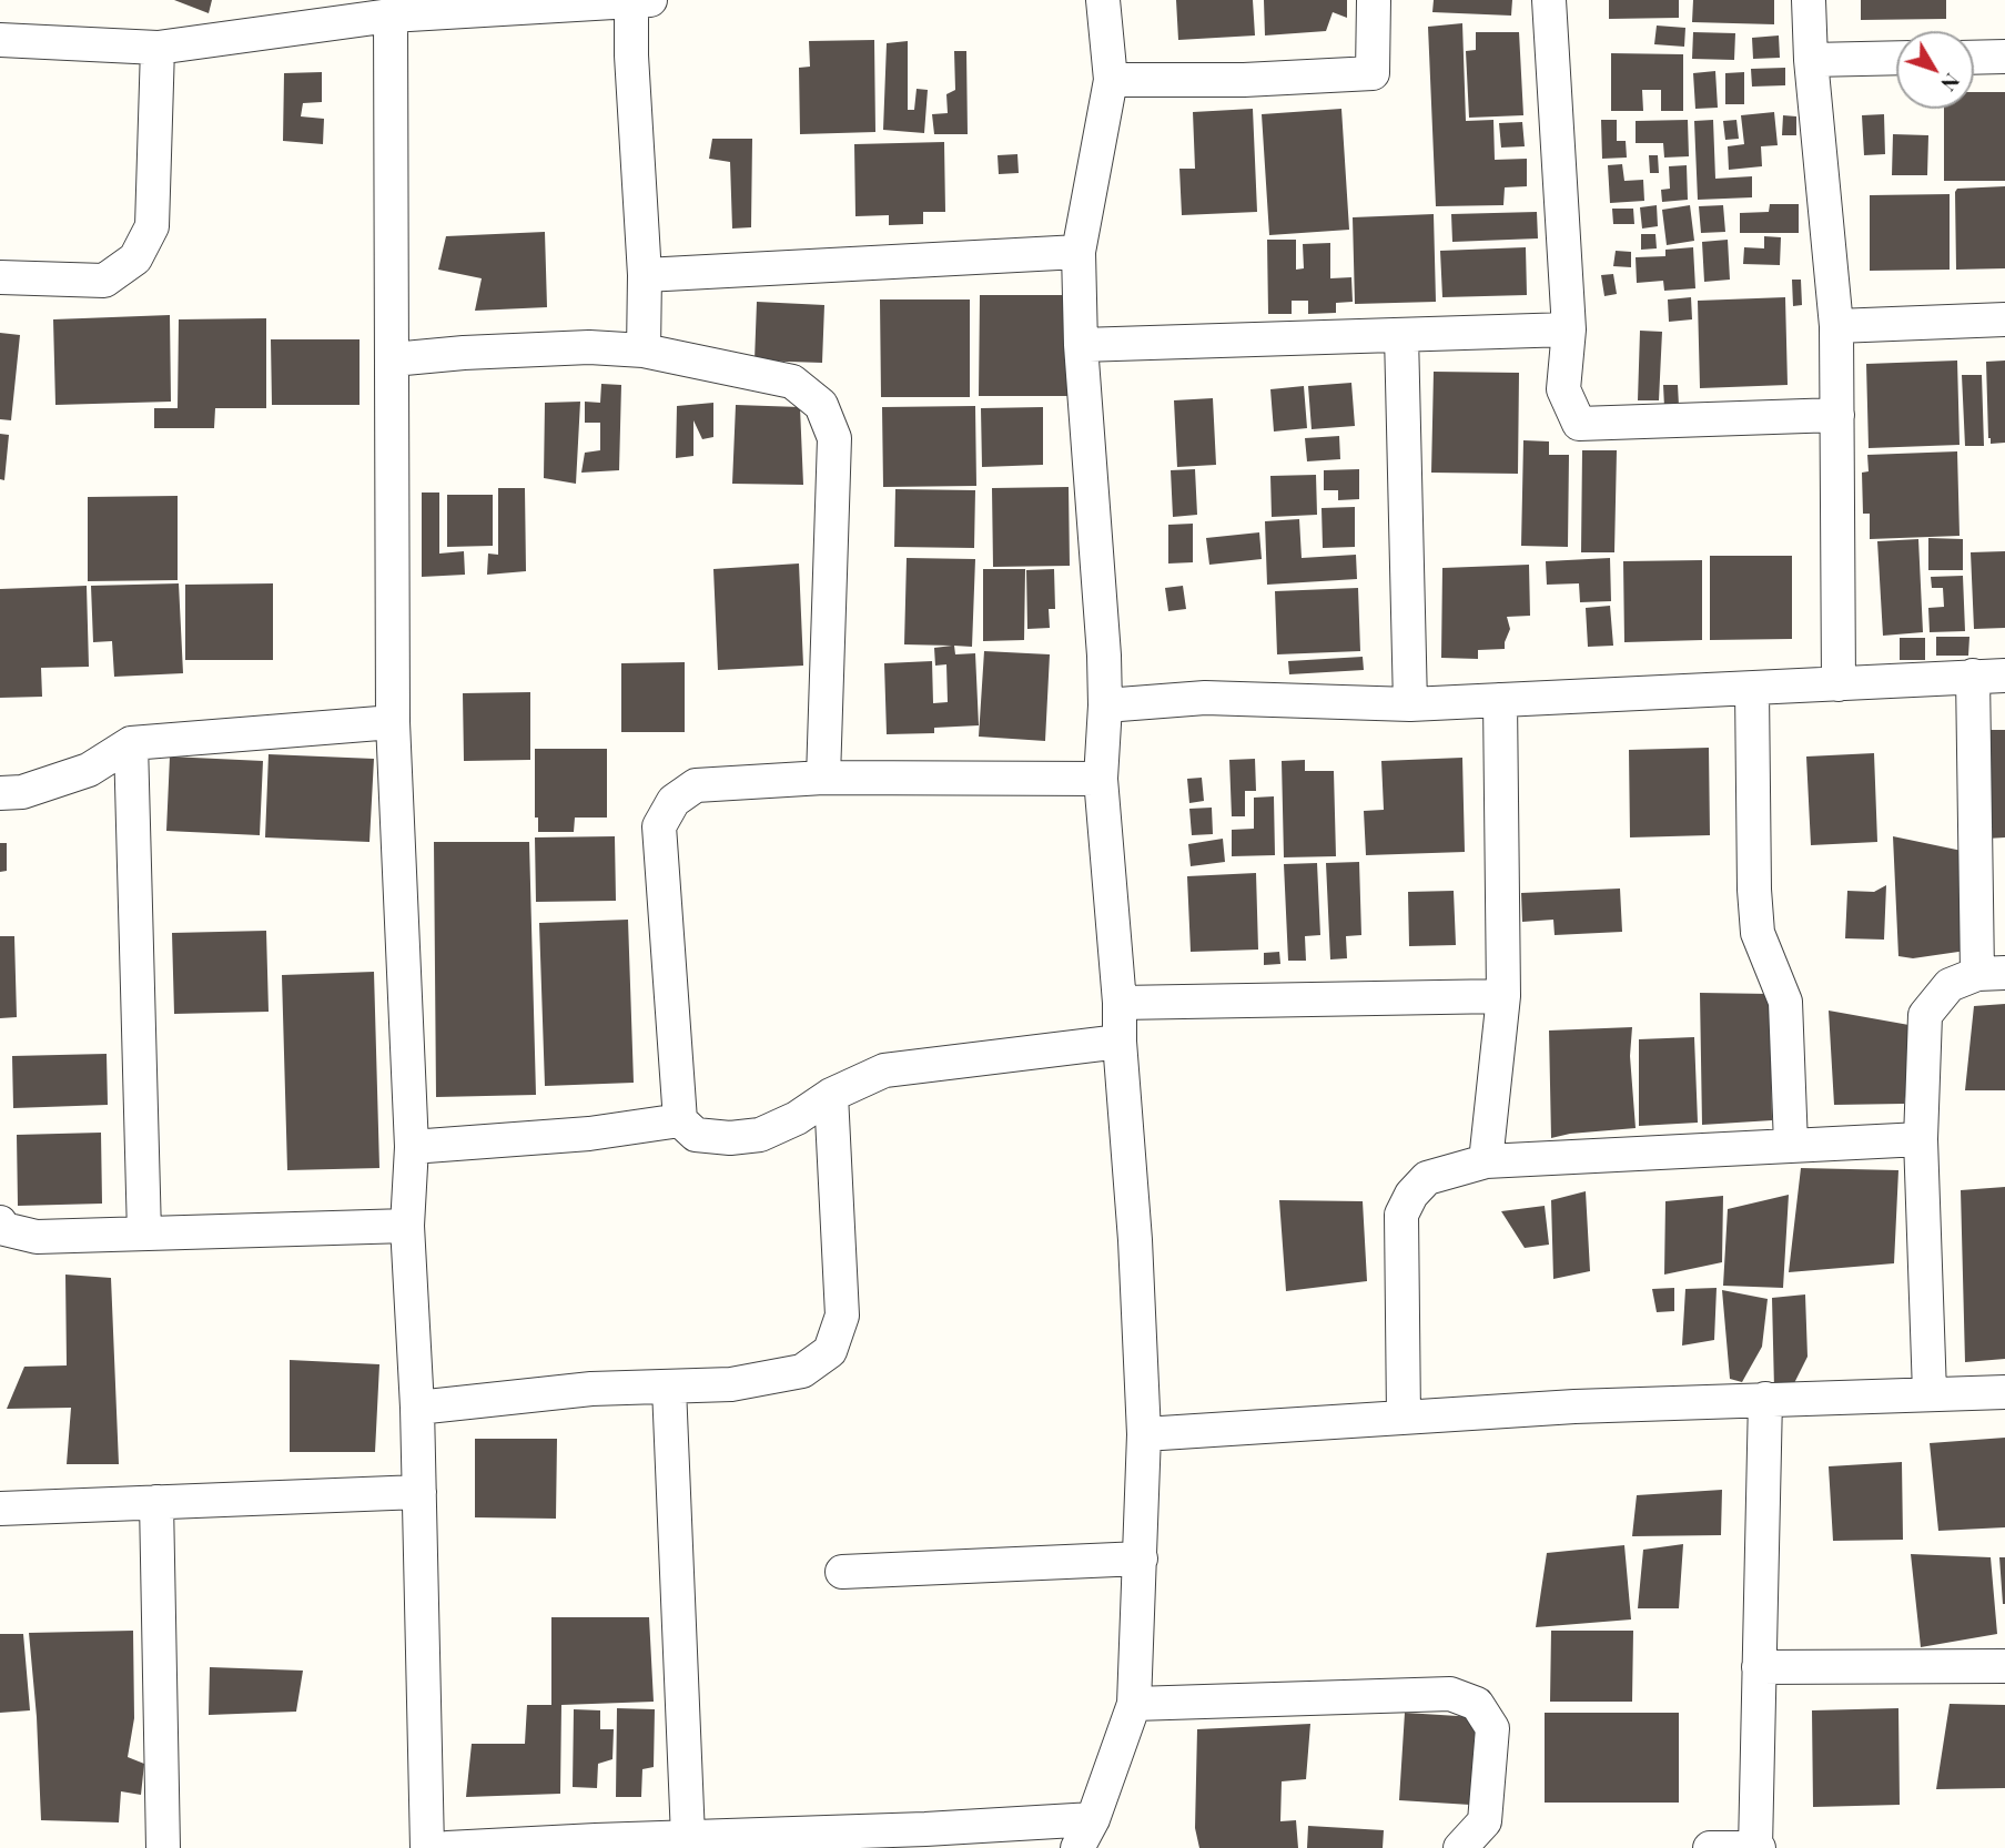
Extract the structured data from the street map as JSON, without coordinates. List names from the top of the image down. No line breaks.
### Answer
{"north":"bottom right"}
